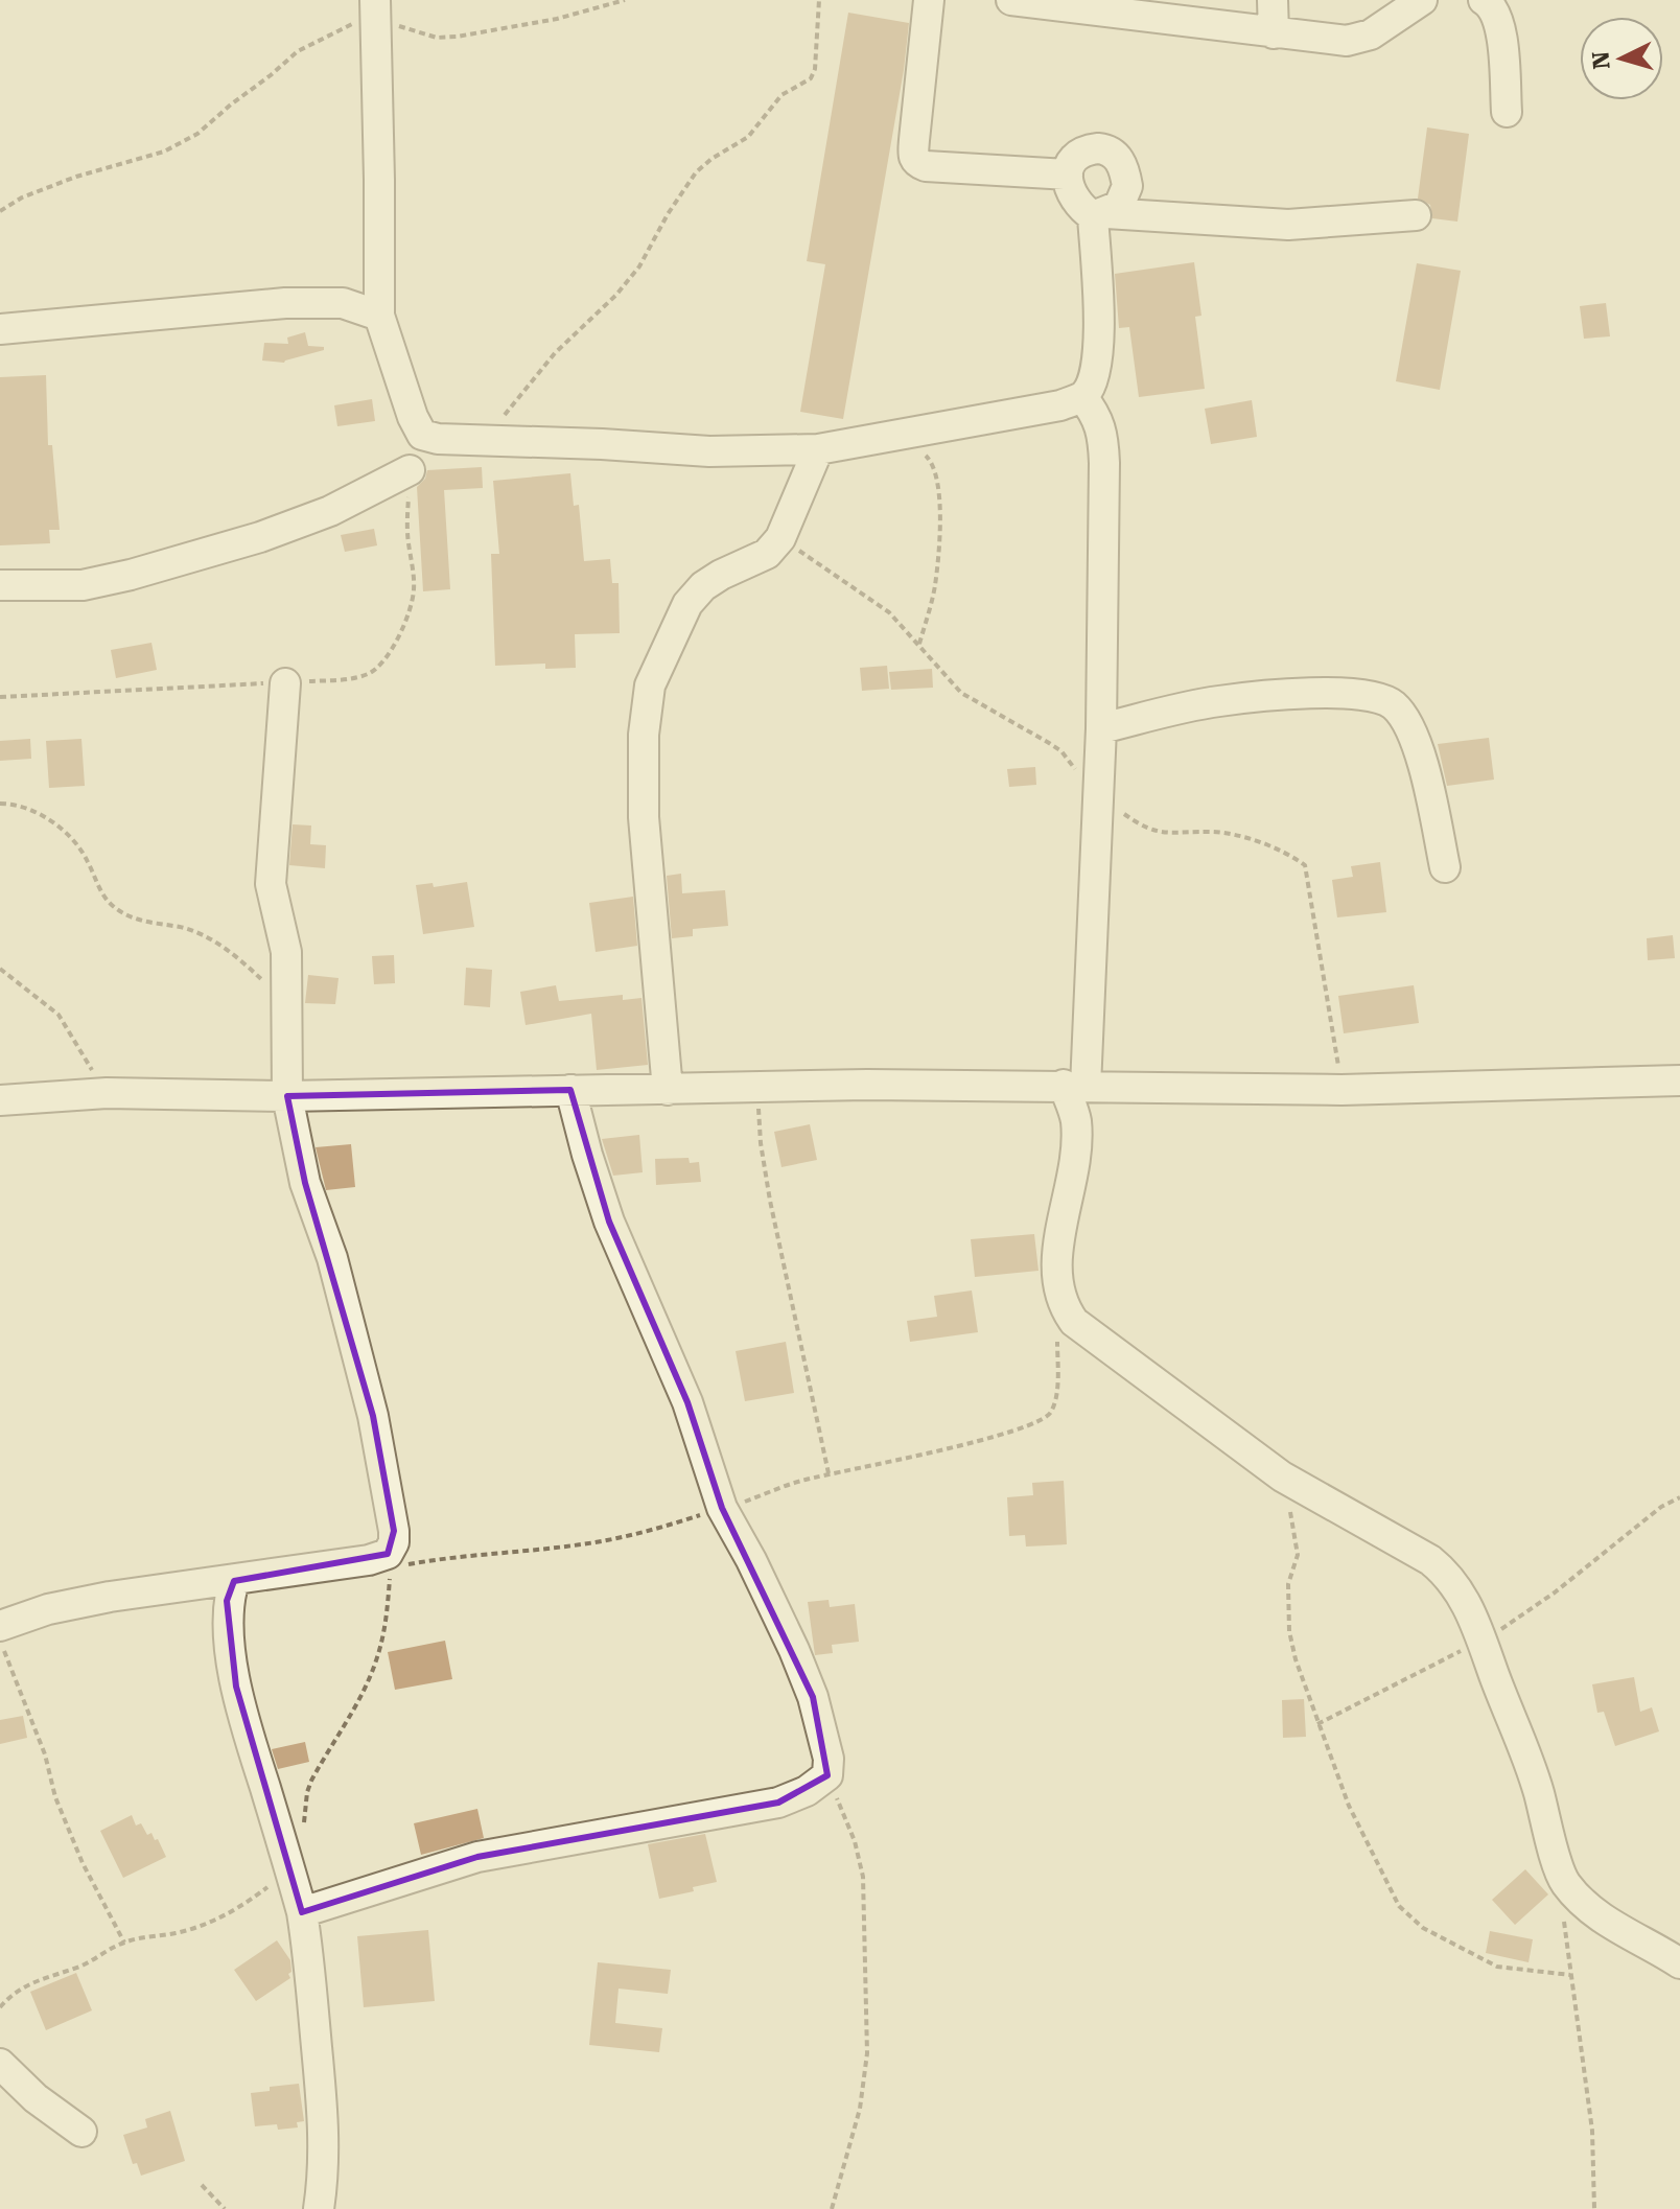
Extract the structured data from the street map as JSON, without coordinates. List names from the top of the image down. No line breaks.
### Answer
{"north":"left"}
